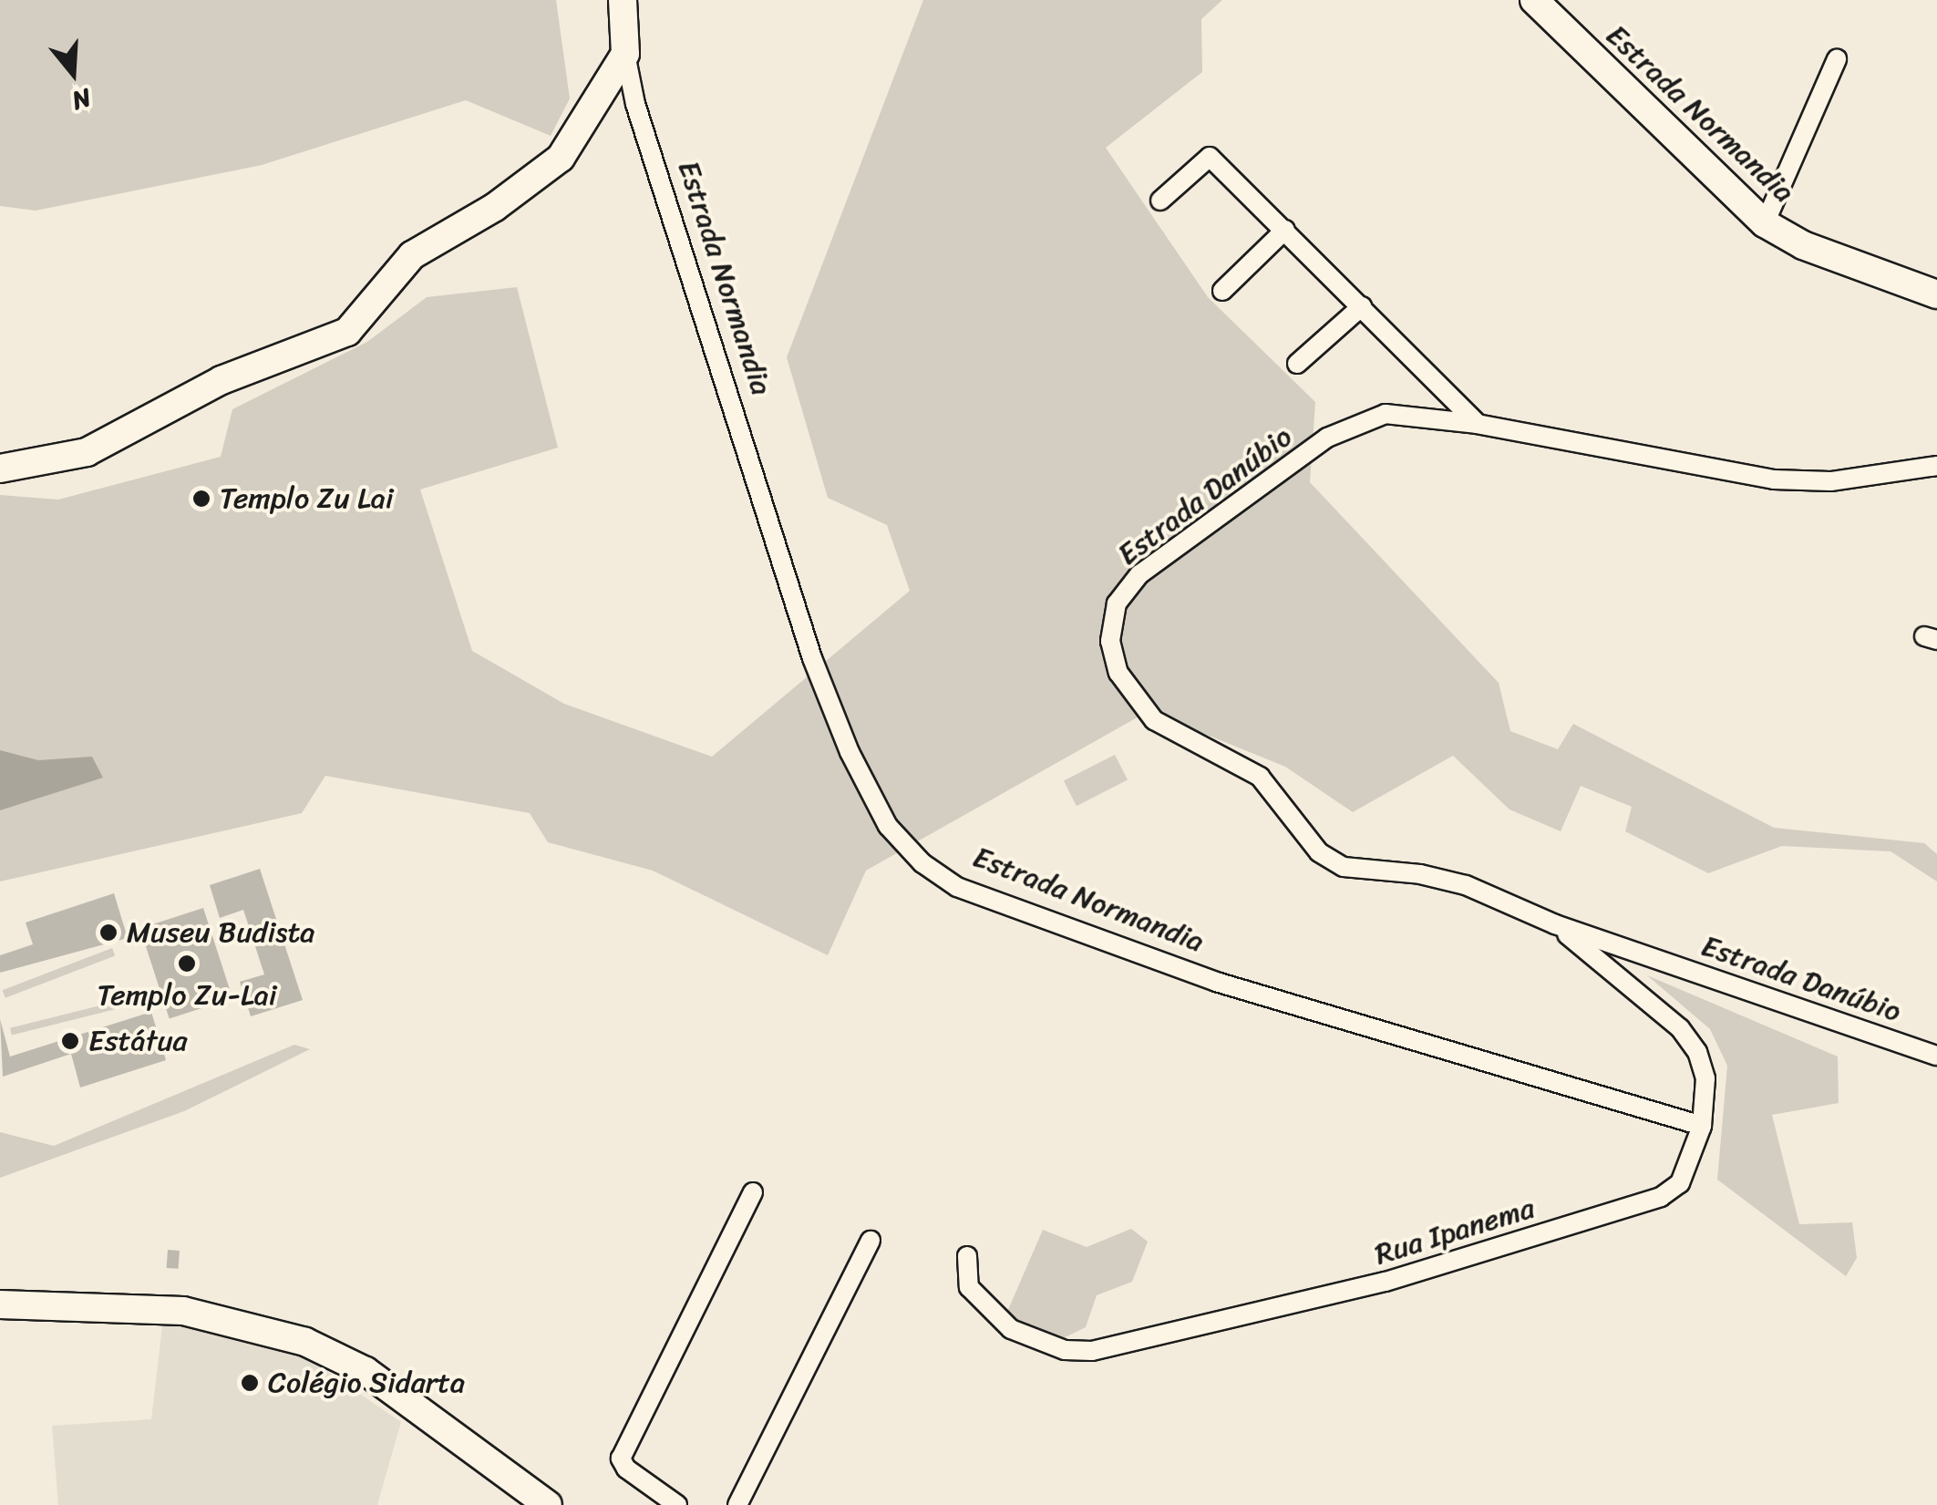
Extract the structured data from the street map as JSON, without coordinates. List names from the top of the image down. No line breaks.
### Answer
{"streets":{"street":["Estrada Normandia","Estrada Danúbio","Rua Ipanema"]},"crossings":[["Estrada Normandia","Rua Ipanema"],["Estrada Danúbio","Rua Ipanema"]],"places":["Templo Zu Lai","Museu Budista","Templo Zu-Lai","Estátua","Colégio Sidarta"],"north":"bottom"}
